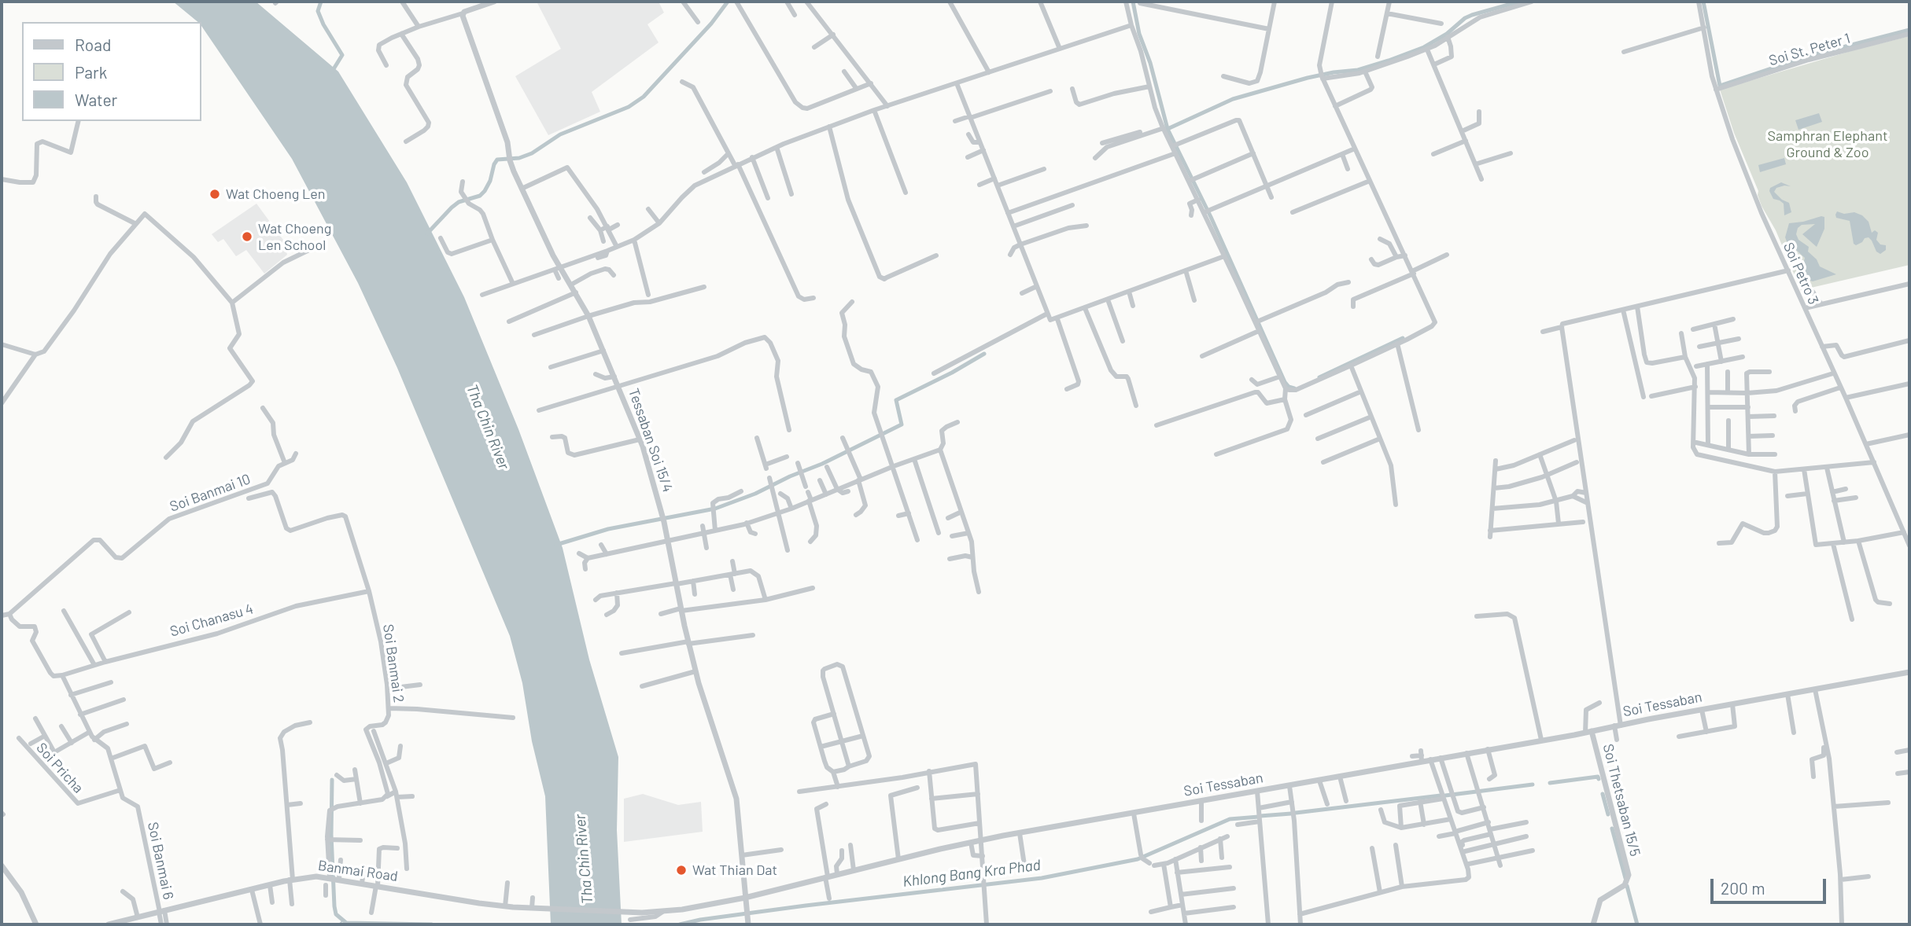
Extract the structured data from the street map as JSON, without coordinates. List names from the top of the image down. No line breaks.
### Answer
{"streets":{"street":["Soi St. Peter 1","Soi Petro 3","Tessaban Soi 15/4","Soi Banmai 10","Soi Chanasu 4","Soi Banmai 2","Soi Tessaban","Soi Pricha","Soi Thetsaban 15/5","Soi Banmai 6","Banmai Road"]},"crossings":[["Soi St. Peter 1","Soi Petro 3"],["Tessaban Soi 15/4","Soi Tessaban"],["Soi Banmai 10","Soi Banmai 6"],["Soi Chanasu 4","Soi Banmai 2"],["Soi Chanasu 4","Soi Banmai 6"],["Soi Tessaban","Soi Thetsaban 15/5"],["Soi Tessaban","Banmai Road"],["Soi Pricha","Soi Banmai 6"],["Soi Banmai 6","Banmai Road"]],"water":["Tha Chin River","Khlong Bang Kra Phad"],"parks":["Samphran Elephant Ground & Zoo"],"places":["Wat Choeng Len","Wat Choeng Len School","Wat Thian Dat"],"legend":["Road","Park","Water"],"scale_bar":"200 m"}
